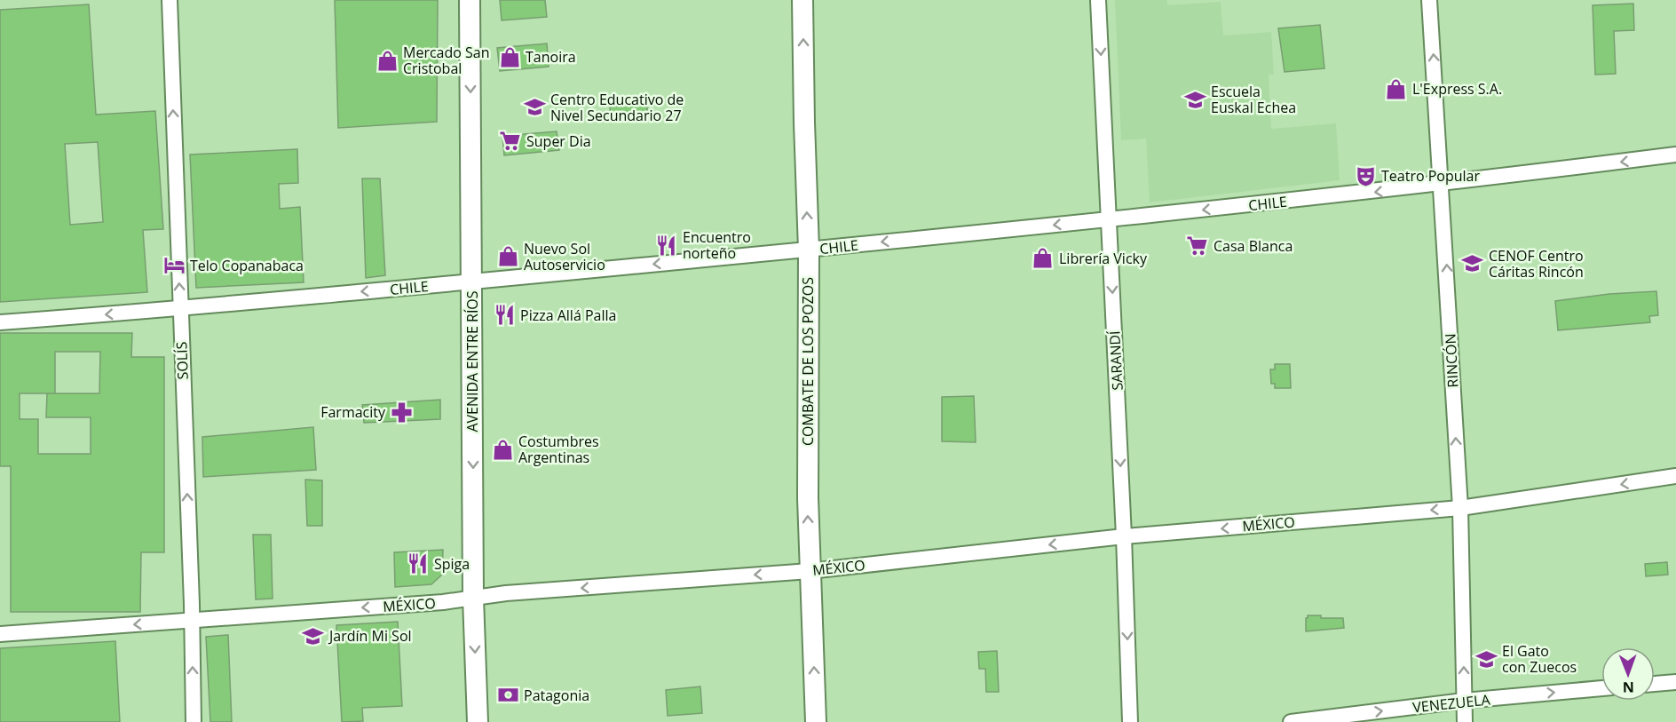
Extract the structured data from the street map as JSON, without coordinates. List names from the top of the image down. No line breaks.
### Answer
{"streets":{"main road":["AVENIDA ENTRE RÍOS","COMBATE DE LOS POZOS"],"street":["CHILE","SOLÍS","SARANDÍ","RINCÓN","MÉXICO","VENEZUELA"]},"crossings":[["CHILE","SOLÍS"],["CHILE","SARANDÍ"],["CHILE","RINCÓN"],["CHILE","AVENIDA ENTRE RÍOS"],["CHILE","COMBATE DE LOS POZOS"],["SOLÍS","MÉXICO"],["SARANDÍ","MÉXICO"],["RINCÓN","MÉXICO"],["RINCÓN","VENEZUELA"],["AVENIDA ENTRE RÍOS","MÉXICO"],["COMBATE DE LOS POZOS","MÉXICO"]],"one_way":["CHILE","SOLÍS","SARANDÍ","RINCÓN","AVENIDA ENTRE RÍOS","COMBATE DE LOS POZOS","MÉXICO","VENEZUELA"],"places":{"shop":["Tanoira","Mercado San Cristobal","L'Express S.A.","Nuevo Sol Autoservicio","Librería Vicky","Costumbres Argentinas"],"school or university":["Escuela Euskal Echea","Centro Educativo de Nivel Secundario 27","CENOF Centro Cáritas Rincón","Jardín Mi Sol","El Gato con Zuecos"],"supermarket":["Super Dia","Casa Blanca"],"theatre":["Teatro Popular"],"restaurant":["Encuentro norteño","Pizza Allá Palla","Spiga"],"hotel":["Telo Copanabaca"],"pharmacy":["Farmacity"],"bank":["Patagonia"]},"north":"bottom"}
